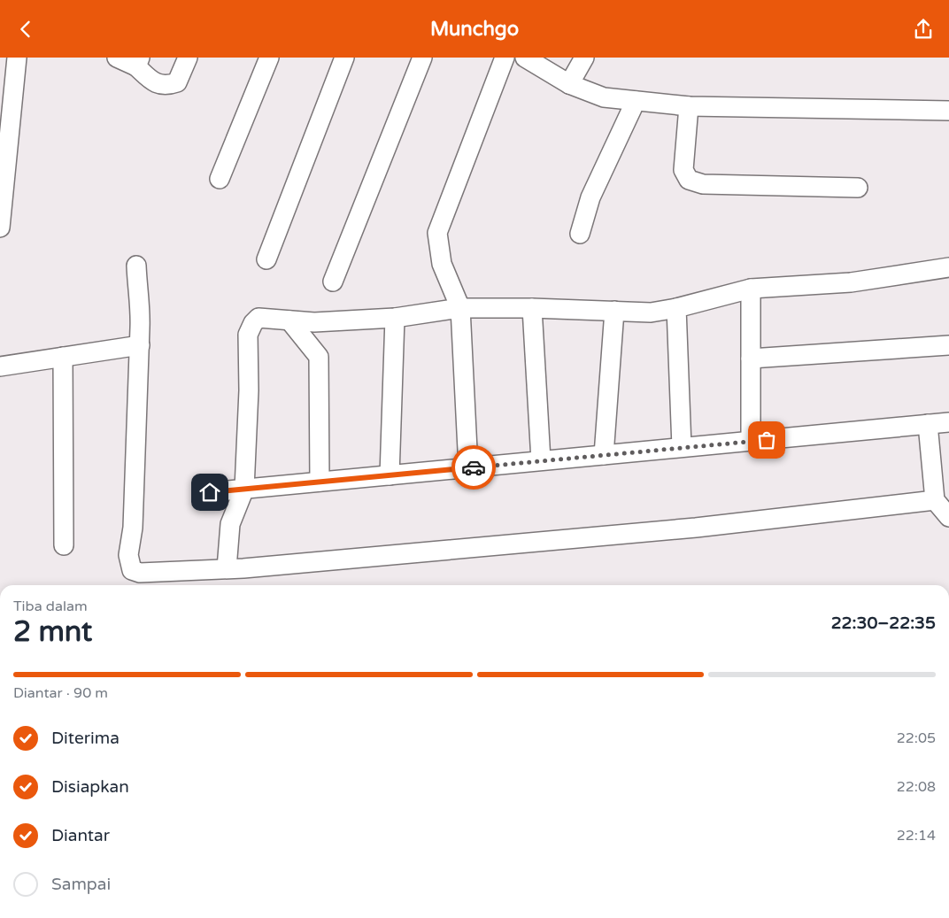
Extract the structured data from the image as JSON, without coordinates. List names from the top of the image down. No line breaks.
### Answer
{"page":{"header":"Munchgo","heading":["2 mnt","Tiba dalam","22:30–22:35"],"bar":"Diantar · 90 m","list":[["Diterima","22:05"],["Disiapkan","22:08"],["Diantar","22:14"],"Sampai"]}}
